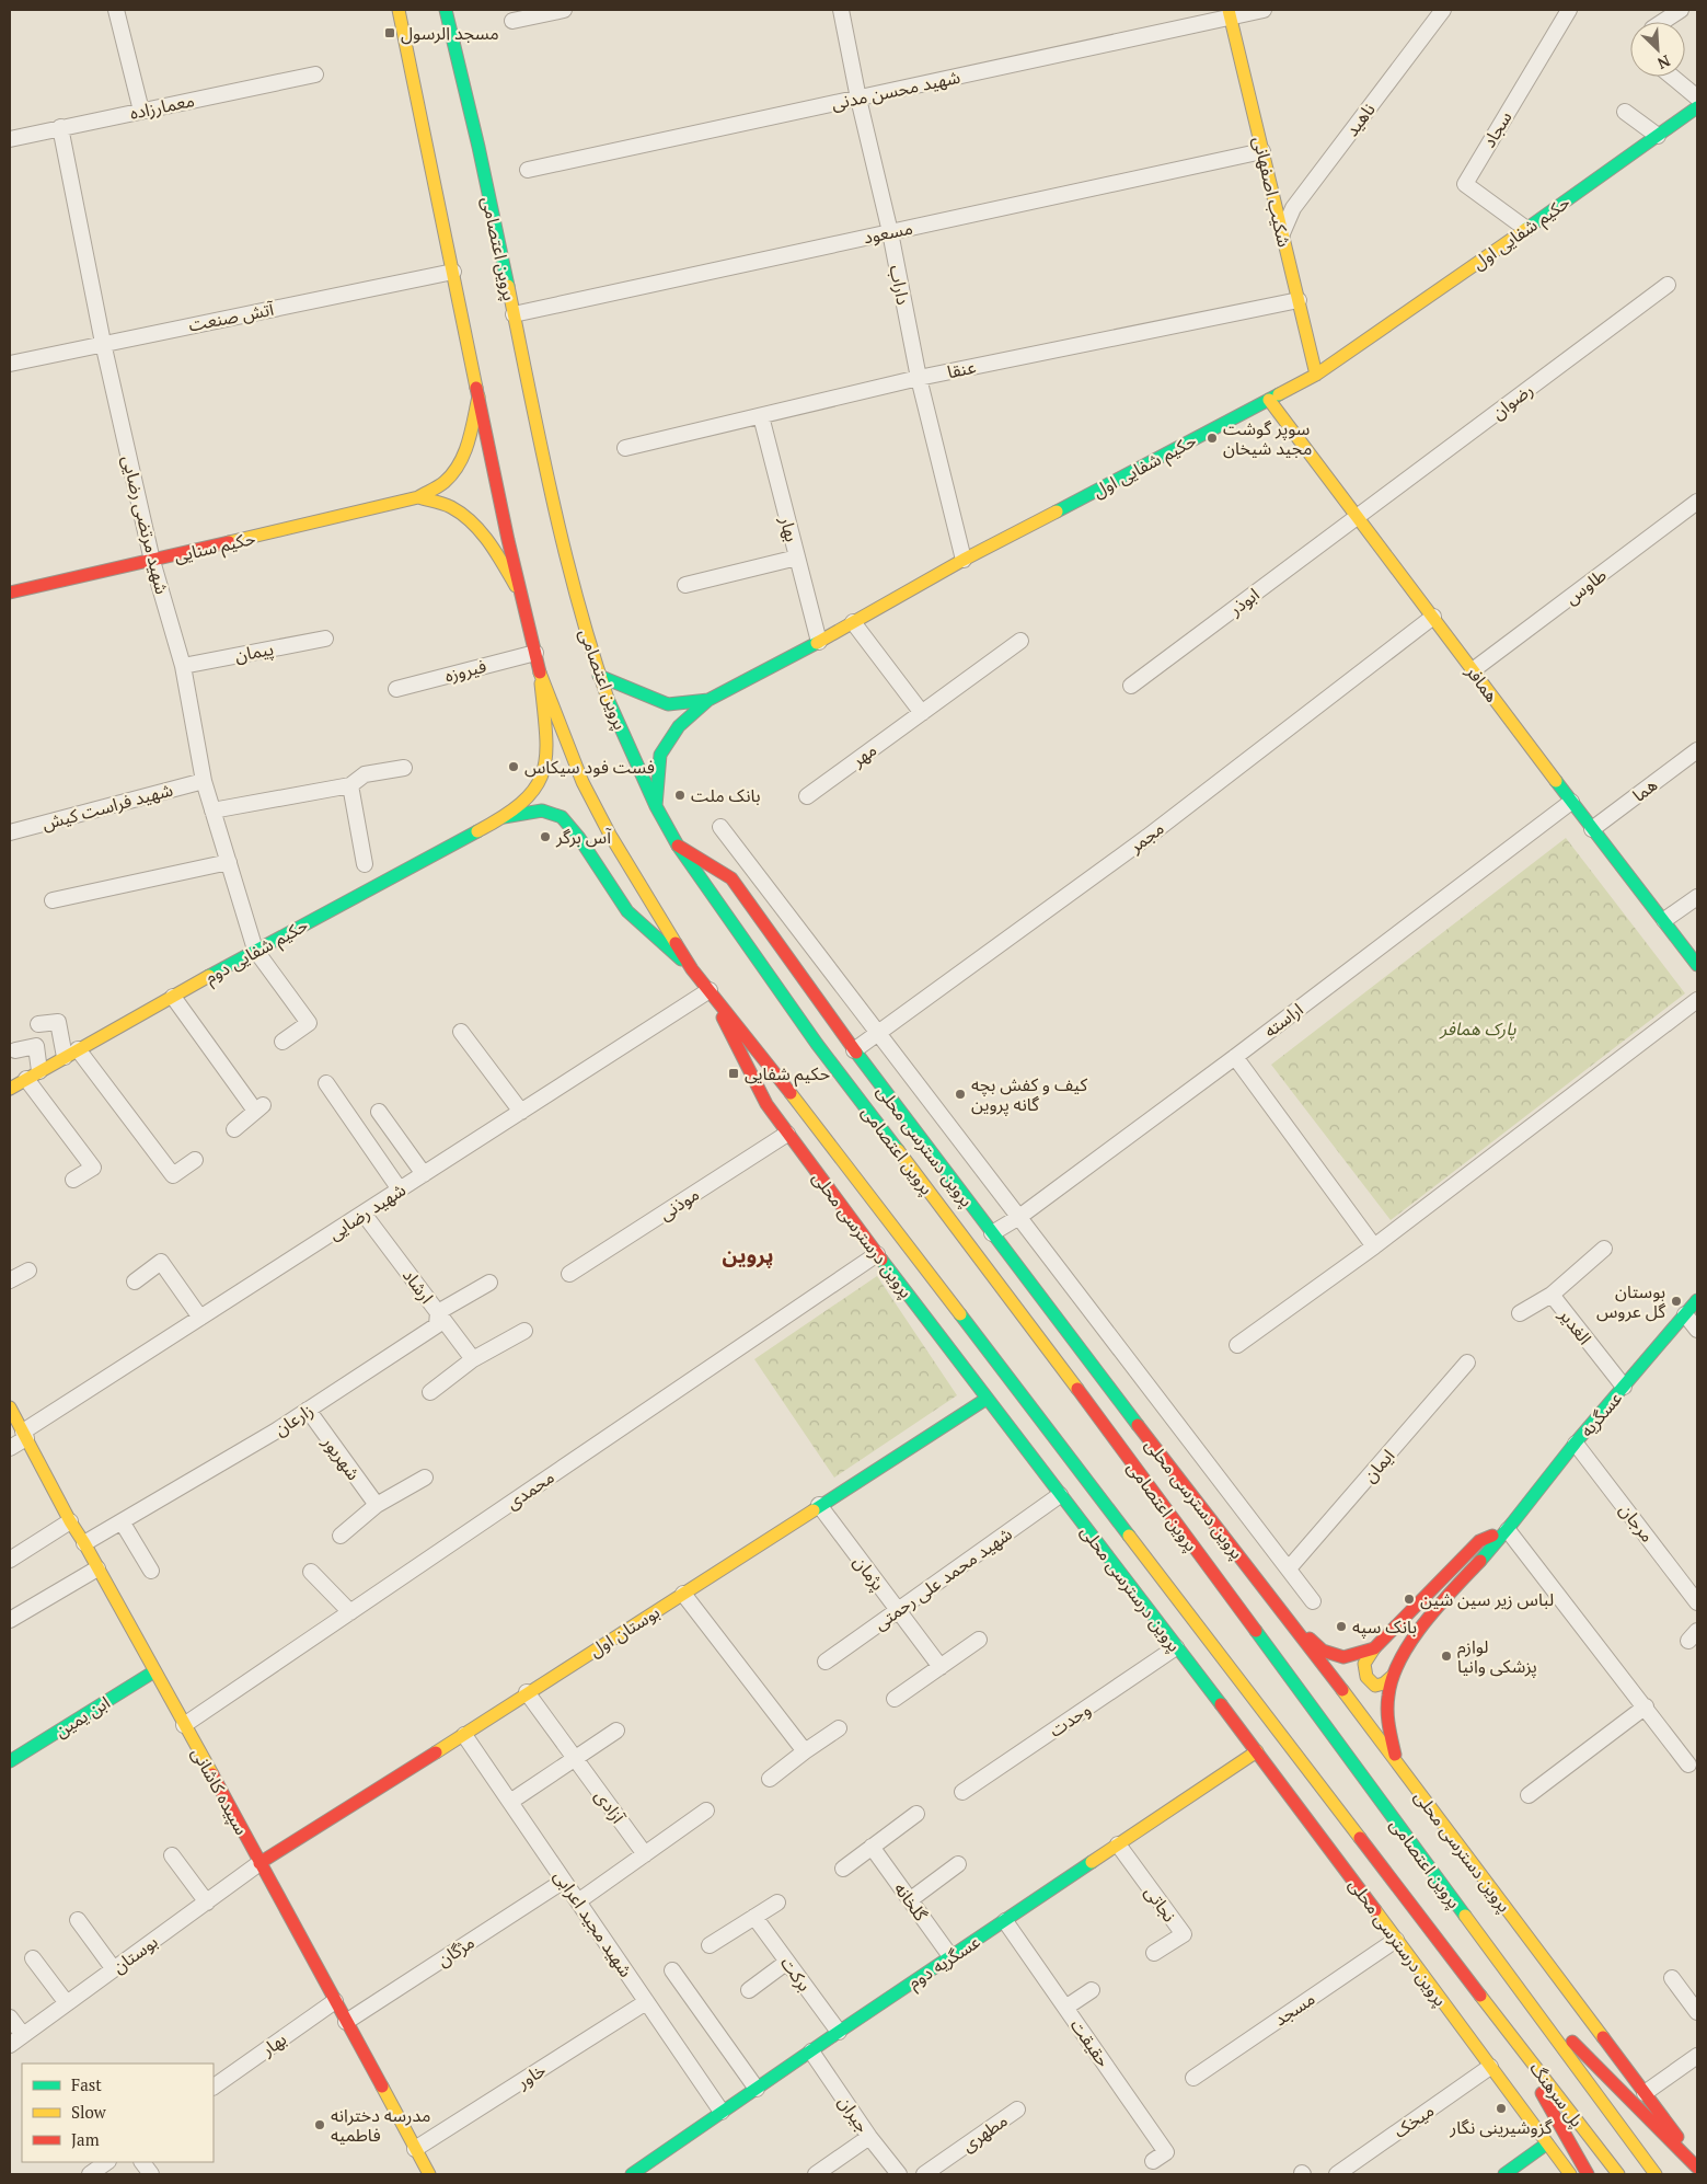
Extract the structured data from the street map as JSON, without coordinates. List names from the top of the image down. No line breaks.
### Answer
{"streets":{"main road":["شکیب اصفهانی","حکیم شفایی اول","پروین اعتصامی","حکیم سنایی","همافر","حکیم شفایی دوم","پروین دسترسی محلی","پروین درسترسی محلی","عسگریه","بوستان اول","ابن یمین","سپیده کاشانی","عسگریه دوم","پل سرهنگ"],"street":["شهید محسن مدنی","معمارزاده","ناهید","سجاد","مسعود","داراب","آتش صنعت","عنقا","رضوان","شهید مرتضی رضایی","بهار","طاوس","ابوذر","پیمان","فیروزه","مهر","هما","شهید فراست کیش","مجمر","اراسته","موذنی","شهید رضایی","ارشاد","الغدیر","زارعان","شهریور","ایمان","محمدی","مرجان","پژمان","شهید محمد علی رحمتی","وحدت","آزادی","گلخانه","نجاتی","شهید مجید اعرابی","مژگان","بوستان","برکت","مسجد","حقیقت","خاور","جیران","میخک","مطهری"]},"crossings":[["شهید محسن مدنی","شکیب اصفهانی"],["شهید محسن مدنی","داراب"],["معمارزاده","شهید مرتضی رضایی"],["ناهید","شکیب اصفهانی"],["سجاد","حکیم شفایی اول"],["شکیب اصفهانی","مسعود"],["شکیب اصفهانی","حکیم شفایی اول"],["شکیب اصفهانی","عنقا"],["مسعود","پروین اعتصامی"],["مسعود","داراب"],["حکیم شفایی اول","داراب"],["حکیم شفایی اول","بهار"],["حکیم شفایی اول","همافر"],["پروین اعتصامی","آتش صنعت"],["پروین اعتصامی","فیروزه"],["پروین اعتصامی","پروین دسترسی محلی"],["پروین اعتصامی","شهید رضایی"],["پروین اعتصامی","پروین درسترسی محلی"],["پروین اعتصامی","پل سرهنگ"],["داراب","عنقا"],["آتش صنعت","شهید مرتضی رضایی"],["عنقا","بهار"],["رضوان","ابوذر"],["رضوان","همافر"],["شهید مرتضی رضایی","حکیم سنایی"],["شهید مرتضی رضایی","پیمان"],["شهید مرتضی رضایی","شهید فراست کیش"],["شهید مرتضی رضایی","حکیم شفایی دوم"],["بهار","سپیده کاشانی"],["طاوس","همافر"],["ابوذر","همافر"],["همافر","هما"],["همافر","مجمر"],["همافر","اراسته"],["مجمر","پروین دسترسی محلی"],["اراسته","پروین دسترسی محلی"],["پروین دسترسی محلی","عسگریه"],["موذنی","پروین درسترسی محلی"],["شهید رضایی","پروین درسترسی محلی"],["شهید رضایی","ارشاد"],["شهید رضایی","سپیده کاشانی"],["پروین درسترسی محلی","محمدی"],["پروین درسترسی محلی","شهید محمد علی رحمتی"],["پروین درسترسی محلی","بوستان اول"],["پروین درسترسی محلی","وحدت"],["پروین درسترسی محلی","عسگریه دوم"],["پروین درسترسی محلی","مسجد"],["پروین درسترسی محلی","میخک"],["ارشاد","زارعان"],["الغدیر","عسگریه"],["عسگریه","مرجان"],["زارعان","شهریور"],["زارعان","سپیده کاشانی"],["محمدی","سپیده کاشانی"],["پژمان","شهید محمد علی رحمتی"],["پژمان","بوستان اول"],["بوستان اول","سپیده کاشانی"],["بوستان اول","آزادی"],["بوستان اول","شهید مجید اعرابی"],["بوستان اول","بوستان"],["ابن یمین","سپیده کاشانی"],["سپیده کاشانی","مژگان"],["سپیده کاشانی","بوستان"],["سپیده کاشانی","خاور"],["گلخانه","عسگریه دوم"],["نجاتی","عسگریه دوم"],["شهید مجید اعرابی","مژگان"],["شهید مجید اعرابی","عسگریه دوم"],["شهید مجید اعرابی","خاور"],["عسگریه دوم","برکت"],["عسگریه دوم","حقیقت"],["عسگریه دوم","جیران"]],"districts":["پروین"],"parks":["پارک همافر"],"places":{"transit":["مسجد الرسول","حکیم شفایی"],"other":["سوپر گوشت مجید شیخان","فست فود سیکاس","بانک ملت","آس برگر","کیف و کفش بچه گانه پروین","بوستان گل عروس","لباس زیر سین شین","بانک سپه","لوازم پزشکی وانیا","گزوشیرینی نگار","مدرسه دخترانه فاطمیه"]},"legend":["Fast","Slow","Jam"],"north":"bottom right"}
